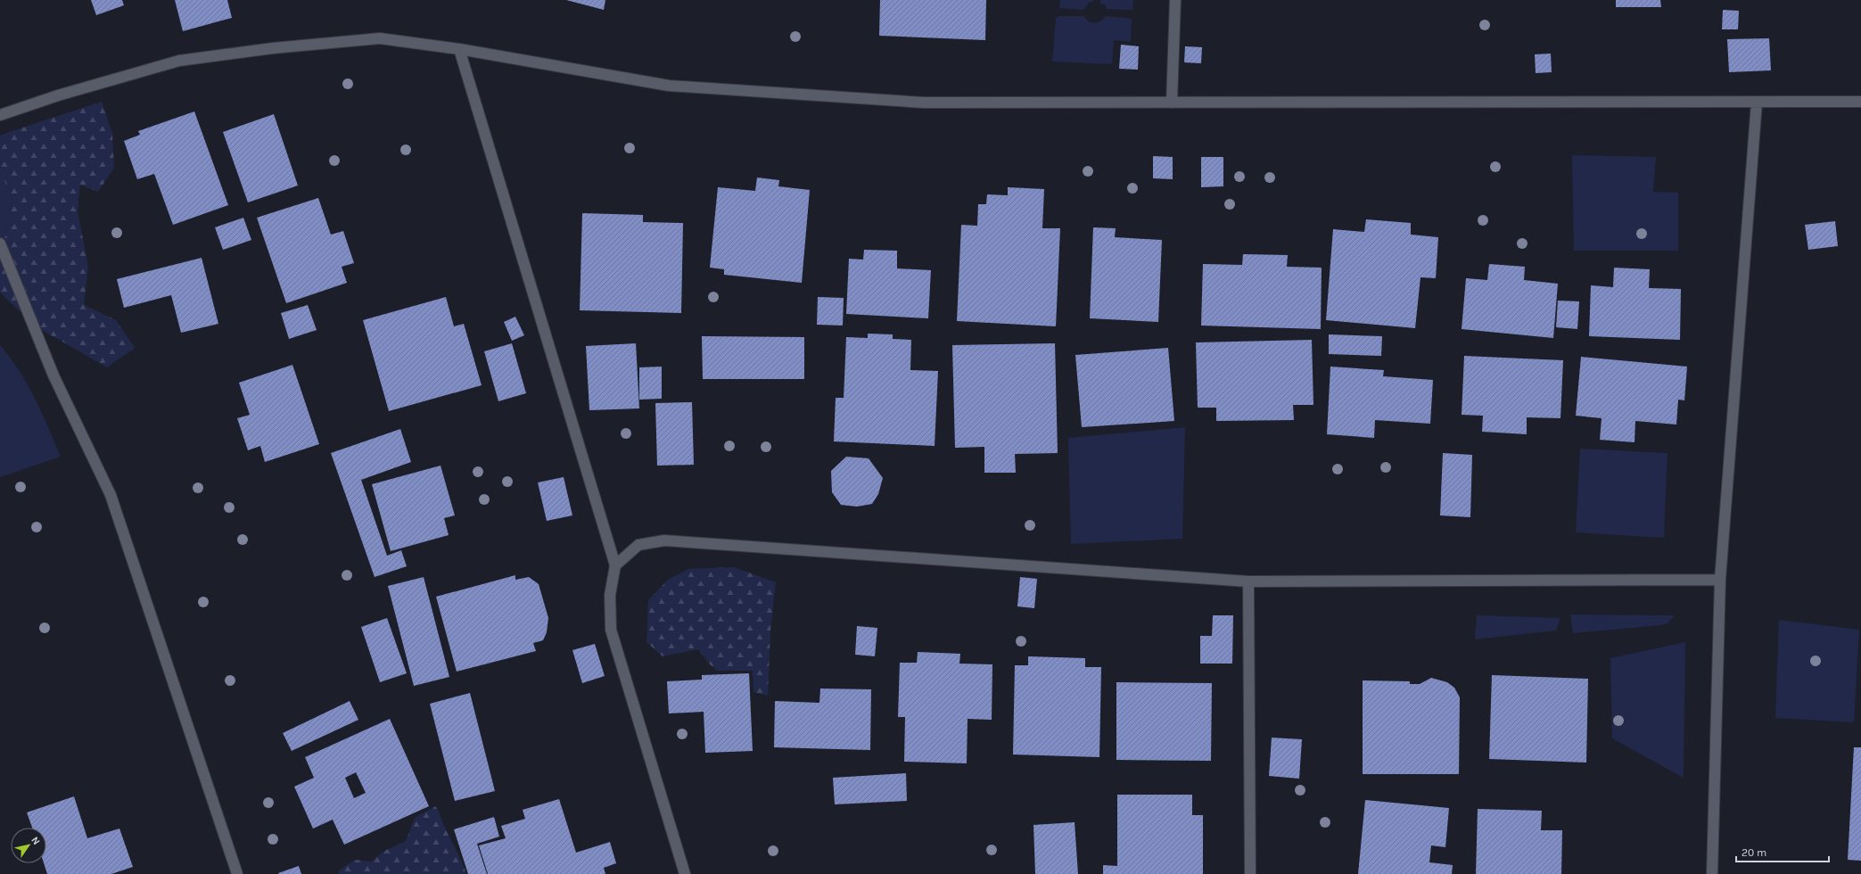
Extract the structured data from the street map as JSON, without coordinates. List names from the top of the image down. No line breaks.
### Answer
{"scale_bar":"20 m","north":"top right"}
